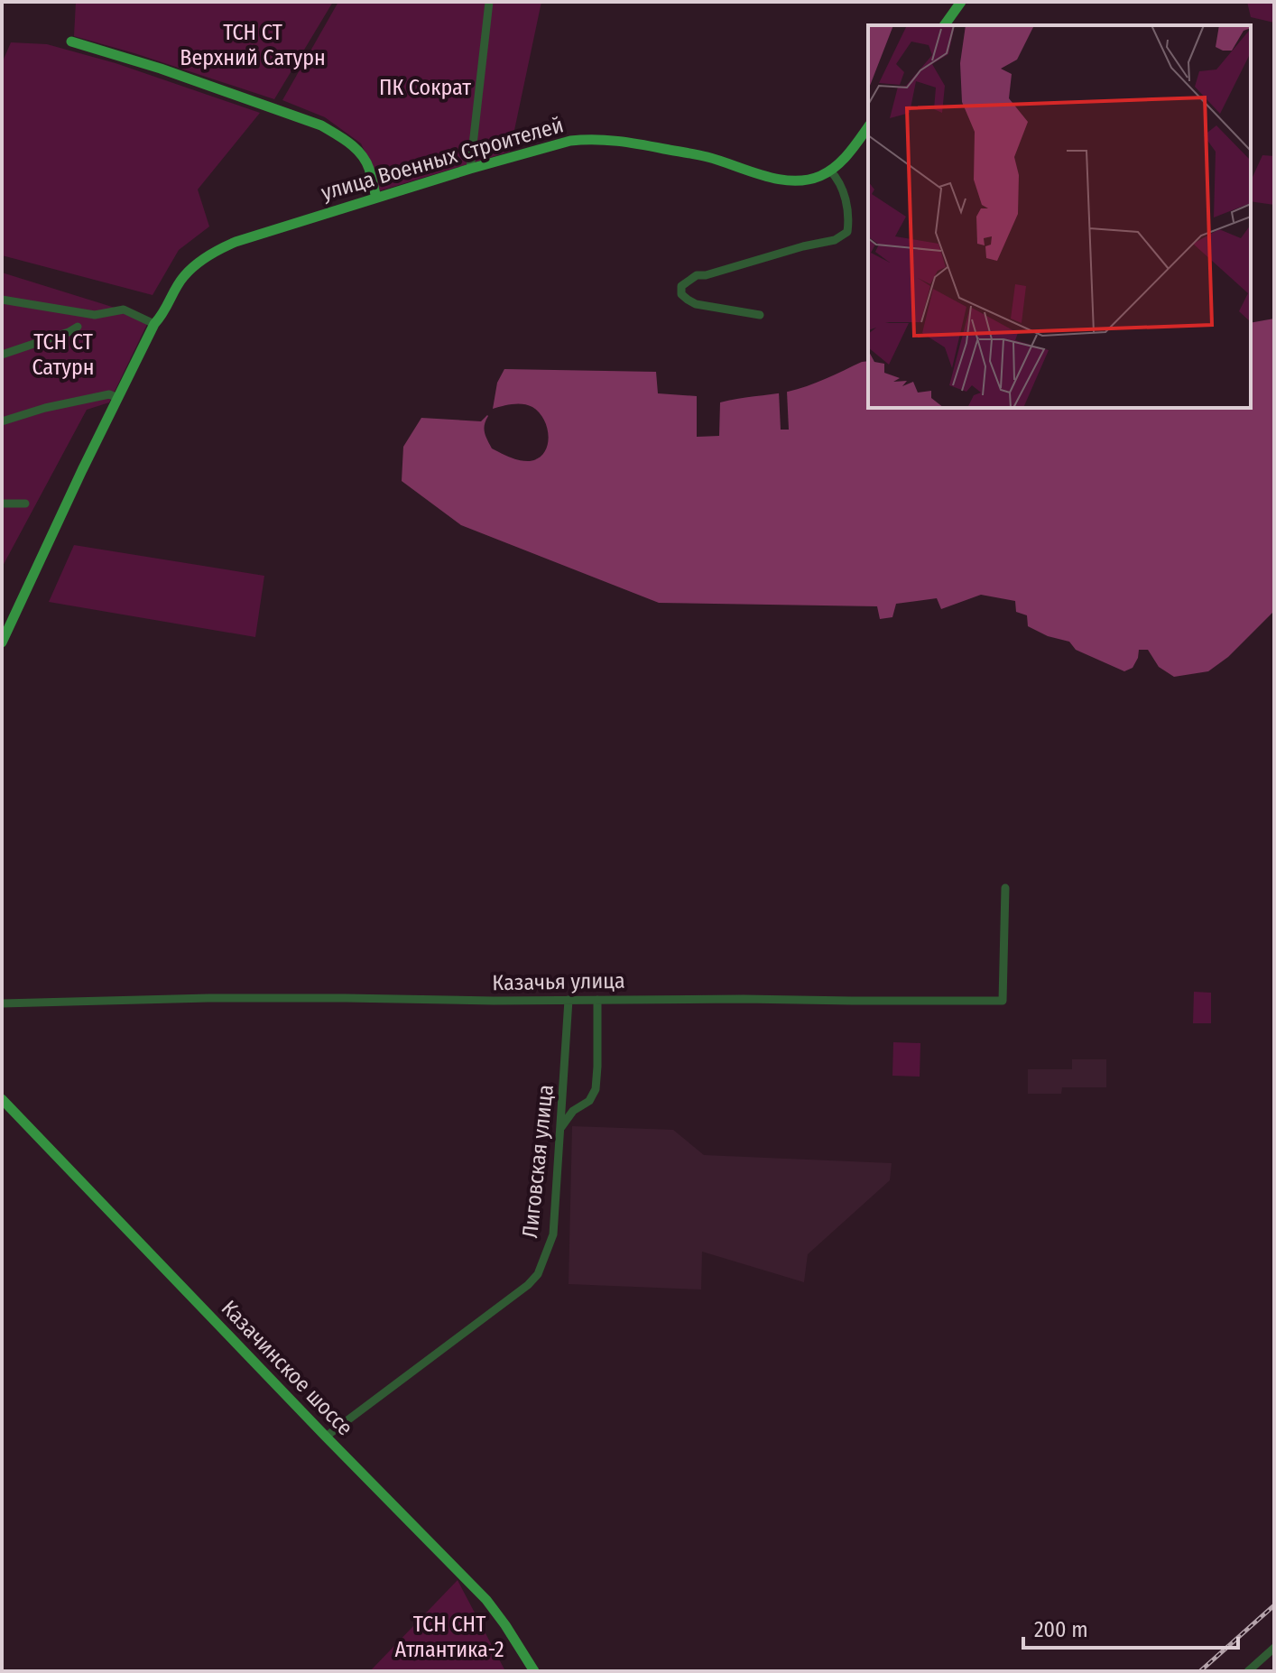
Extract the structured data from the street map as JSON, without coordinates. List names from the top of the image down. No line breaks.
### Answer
{"streets":{"main road":["улица Военных Строителей","Казачинское шоссе"],"street":["Казачья улица","Лиговская улица"]},"crossings":[["Казачья улица","Лиговская улица"],["Лиговская улица","Казачинское шоссе"]],"parks":["ТСН СТ Верхний Сатурн","ПК Сократ","ТСН СТ Сатурн","ТСН СНТ Атлантика-2"],"scale_bar":"200 m"}
